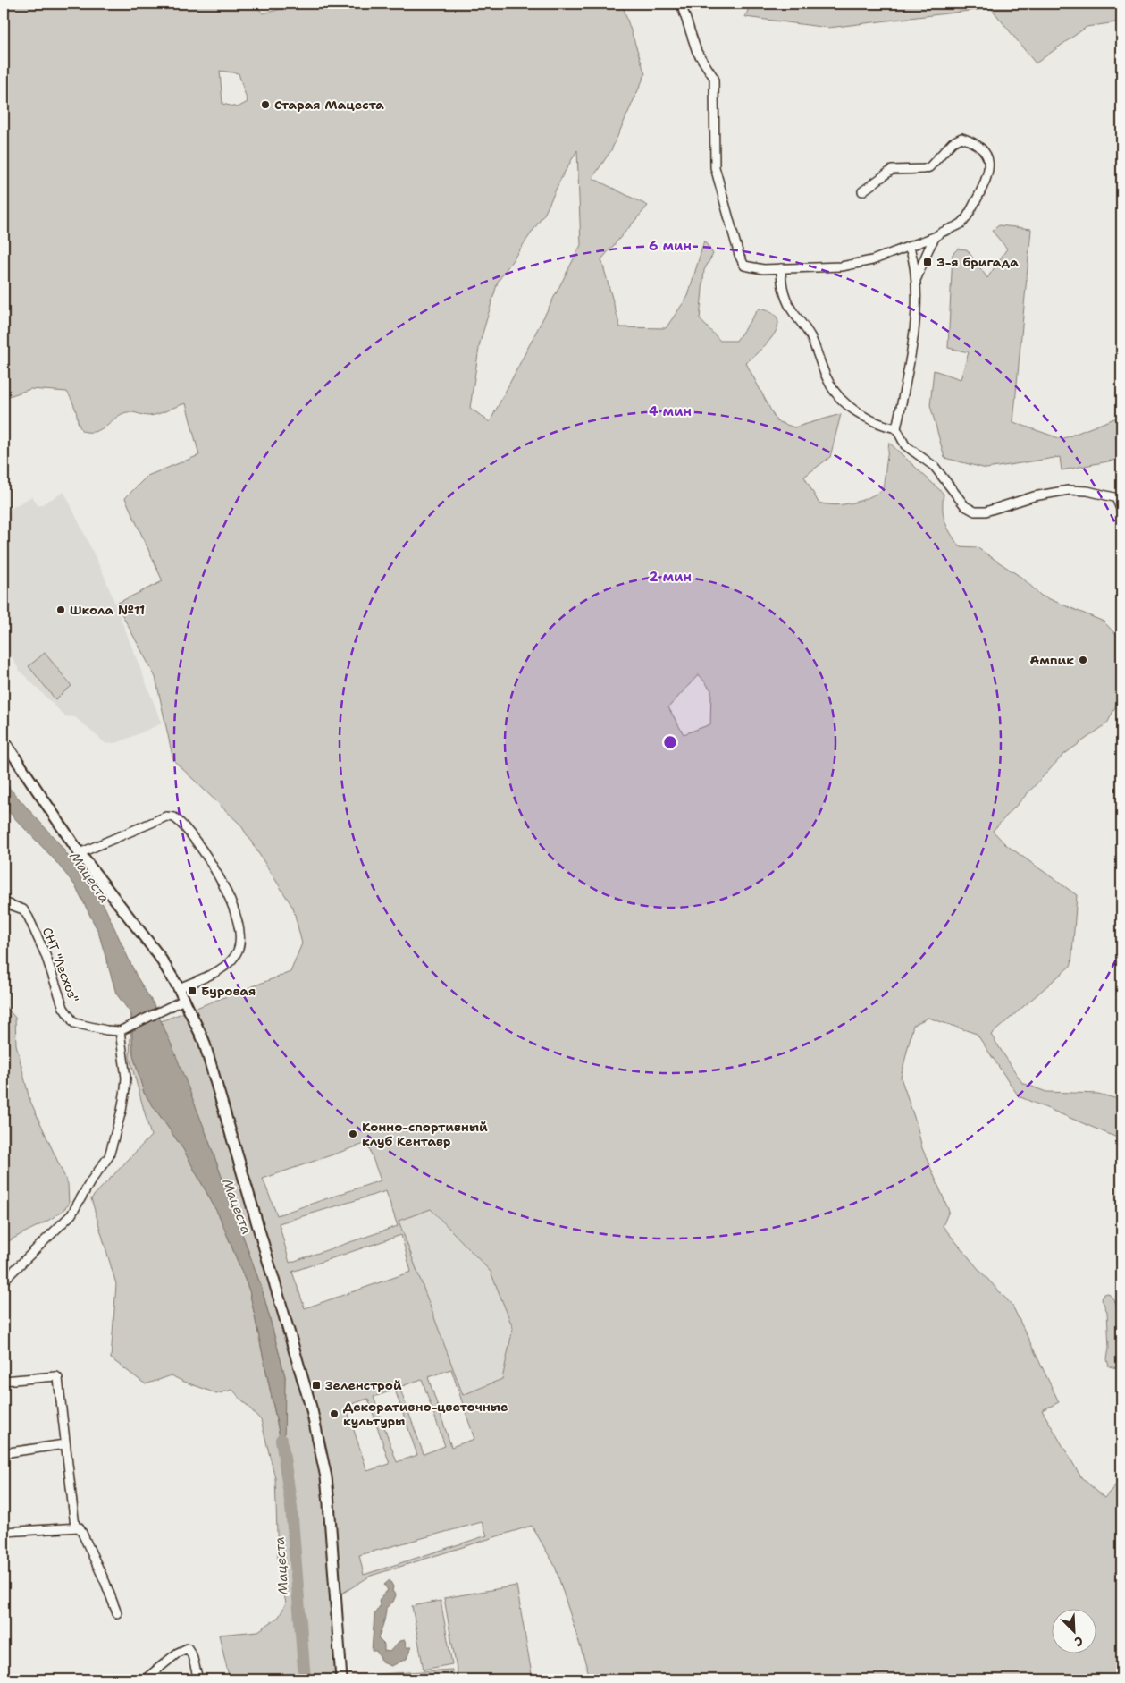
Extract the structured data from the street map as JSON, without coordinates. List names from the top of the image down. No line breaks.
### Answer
{"streets":{"street":["СНТ \"Лесхоз\""]},"water":["Мацеста"],"places":{"other":["Старая Мацеста","Школа №11","Ампик","Конно-спортивный клуб Кентавр","Декоративно-цветочные культуры"],"transit":["3-я бригада","Буровая","Зеленстрой"]},"north":"bottom right","rings":["6 мин","4 мин","2 мин"]}
